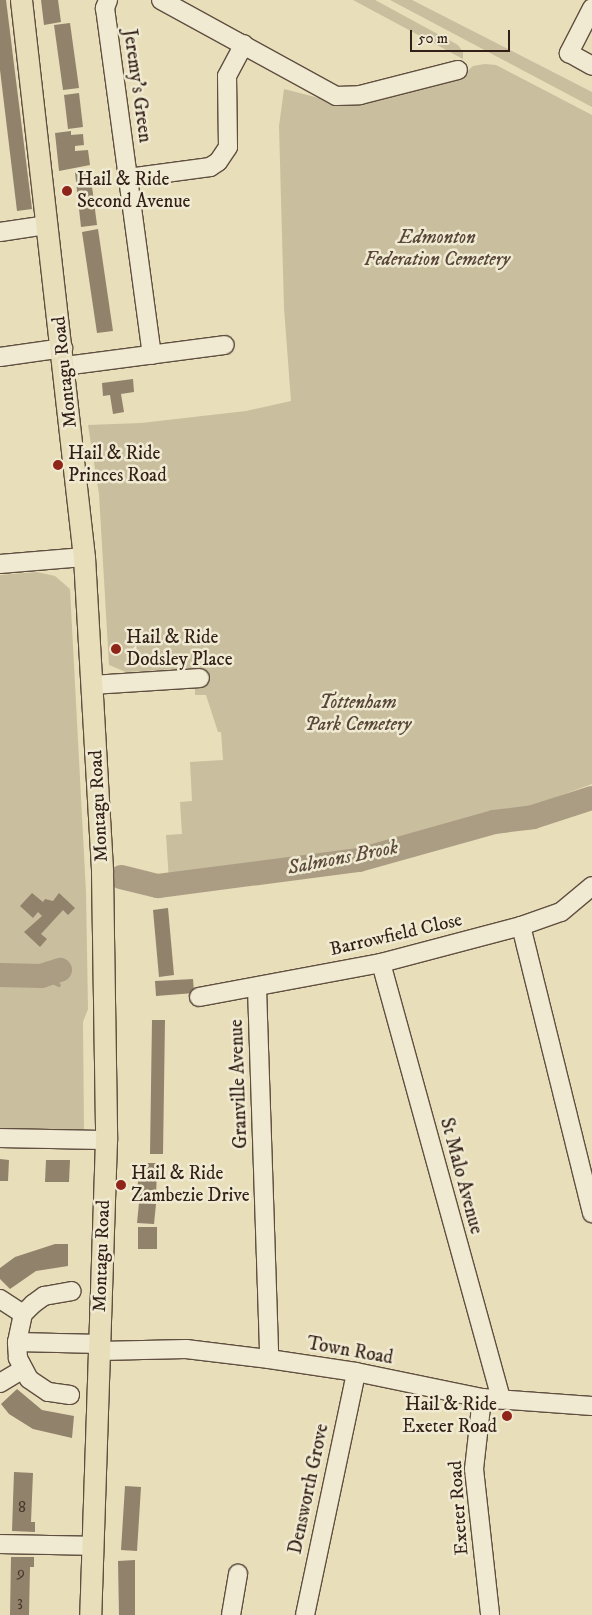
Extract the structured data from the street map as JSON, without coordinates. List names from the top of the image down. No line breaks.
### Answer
{"streets":{"main road":["Montagu Road"],"street":["Jeremy's Green","Barrowfield Close","Granville Avenue","St Malo Avenue","Town Road","Densworth Grove","Exeter Road"]},"crossings":[["Montagu Road","Town Road"],["Barrowfield Close","Granville Avenue"],["Barrowfield Close","St Malo Avenue"],["Granville Avenue","Town Road"],["St Malo Avenue","Town Road"],["Town Road","Densworth Grove"],["Town Road","Exeter Road"]],"water":["Salmons Brook"],"parks":["Edmonton Federation Cemetery","Tottenham Park Cemetery"],"places":["Hail & Ride Second Avenue","Hail & Ride Princes Road","Hail & Ride Dodsley Place","Hail & Ride Zambezie Drive","Hail & Ride Exeter Road"],"house_numbers":["8","9","3"],"scale_bar":"50 m"}
